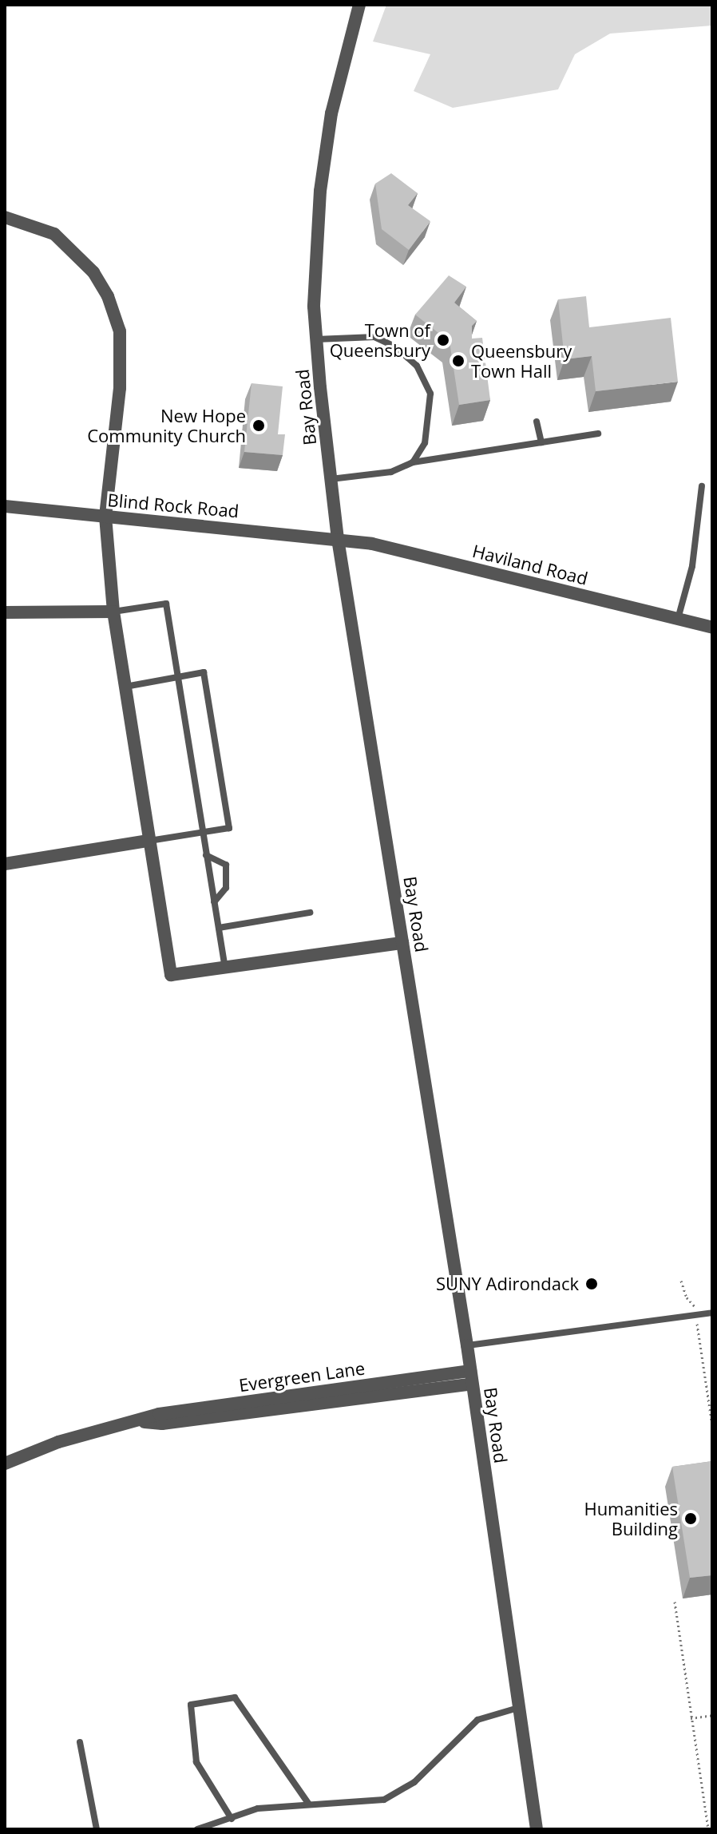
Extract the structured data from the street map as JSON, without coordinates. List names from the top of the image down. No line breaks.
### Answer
{"streets":{"street":["Bay Road","Blind Rock Road","Haviland Road","Evergreen Lane"]},"crossings":[["Bay Road","Blind Rock Road"],["Bay Road","Haviland Road"],["Bay Road","Evergreen Lane"],["Blind Rock Road","Haviland Road"]],"places":["Town of Queensbury","Queensbury Town Hall","New Hope Community Church","SUNY Adirondack","Humanities Building"]}
